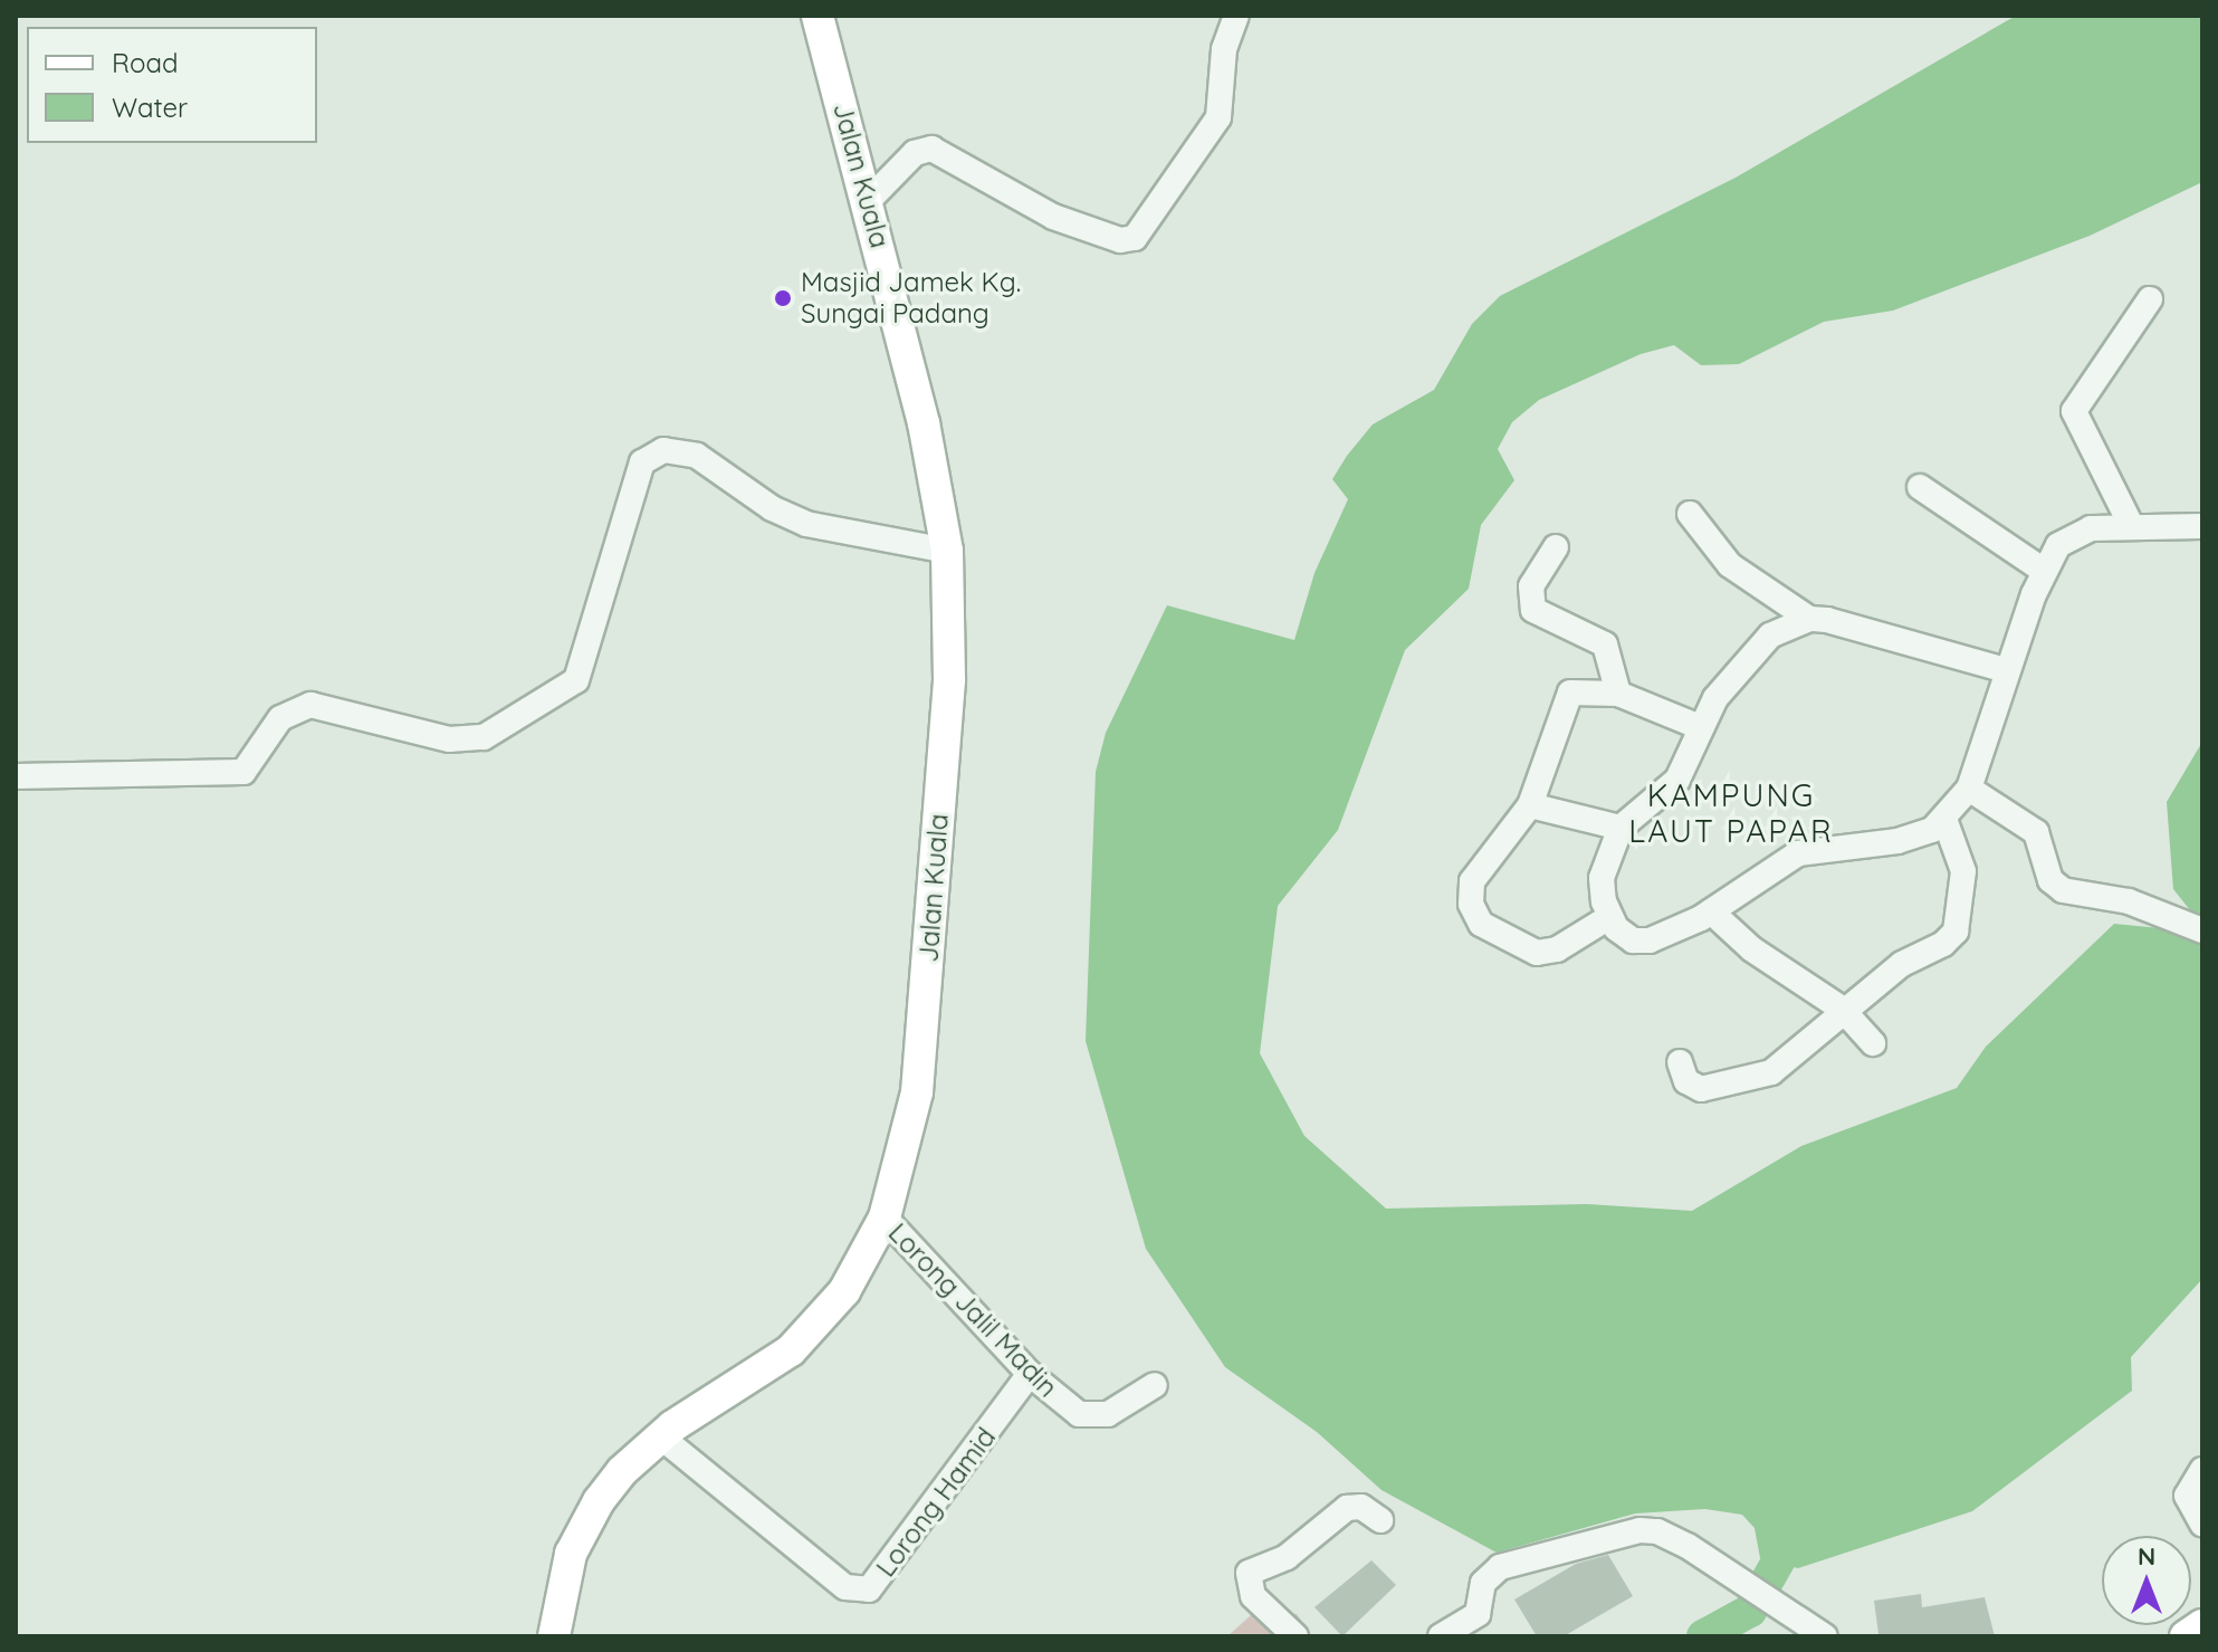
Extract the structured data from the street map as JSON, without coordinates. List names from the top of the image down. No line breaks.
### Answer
{"streets":{"main road":["Jalan Kuala"],"street":["Lorong Jalil Madin","Lorong Hamid"]},"crossings":[["Jalan Kuala","Lorong Jalil Madin"],["Jalan Kuala","Lorong Hamid"],["Lorong Jalil Madin","Lorong Hamid"]],"districts":["KAMPUNG LAUT PAPAR"],"places":["Masjid Jamek Kg. Sungai Padang"],"legend":["Road","Water"],"north":"top"}
